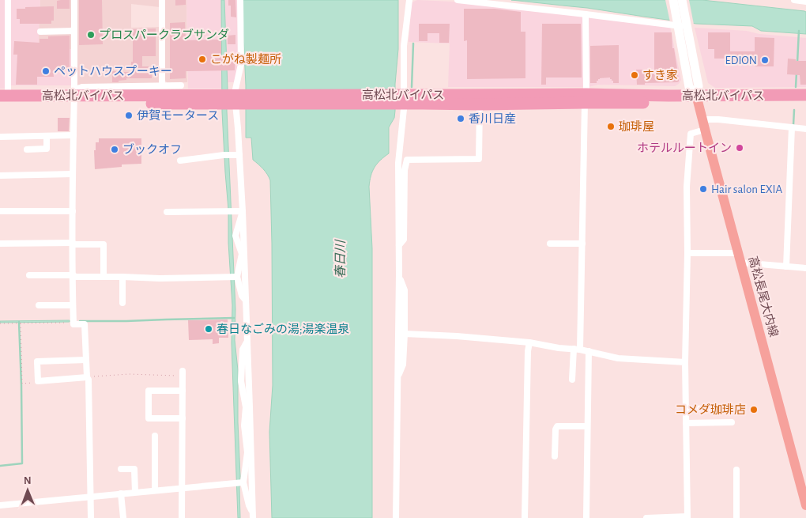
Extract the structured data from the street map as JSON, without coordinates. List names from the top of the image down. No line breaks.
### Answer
{"streets":{"highway":["高松北バイパス"],"main road":["高松長尾大内線"]},"crossings":[["高松北バイパス","高松長尾大内線"]],"water":["春日川"],"places":["プロスパークラブサンダ","こがね製麺所","EDION","ペットハウスプーキー","すき家","伊賀モータース","香川日産","珈琲屋","ホテルルートイン","ブックオフ","Hair salon EXIA","春日なごみの湯;湯楽温泉","コメダ珈琲店"],"north":"top"}
